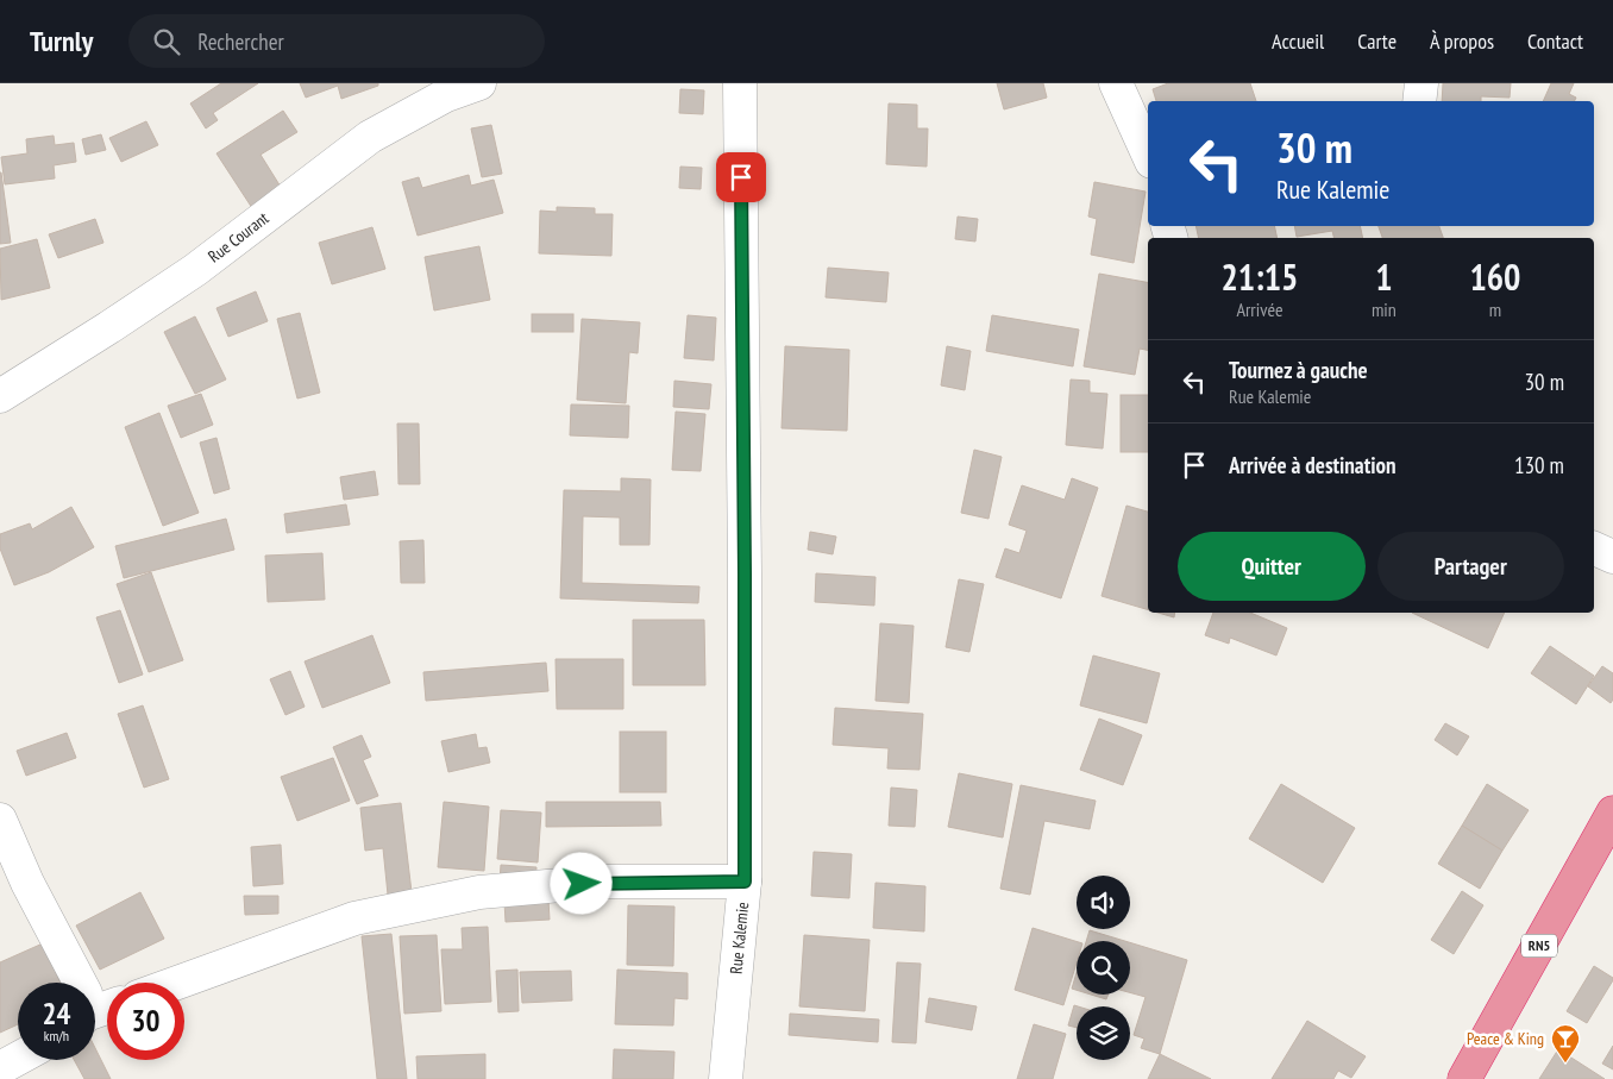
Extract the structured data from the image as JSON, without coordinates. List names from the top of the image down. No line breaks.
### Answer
{"streets":{"highway":["RN5"],"street":["Rue Courant","Rue Kalemie"]},"places":{"bar":["Peace & King"]},"page":{"header":"Turnly","search":"Rechercher","nav":["Accueil","Carte","À propos","Contact"],"turn":["30 m","Rue Kalemie"],"eta":["21:15","Arrivée","1","min","160","m"],"list":[{"name":"Tournez à gauche","note":"Rue Kalemie","value":"30 m"},{"name":"Arrivée à destination","value":"130 m"}],"buttons":["Quitter","Partager"],"speed":"24 km/h","limit":"30"}}
